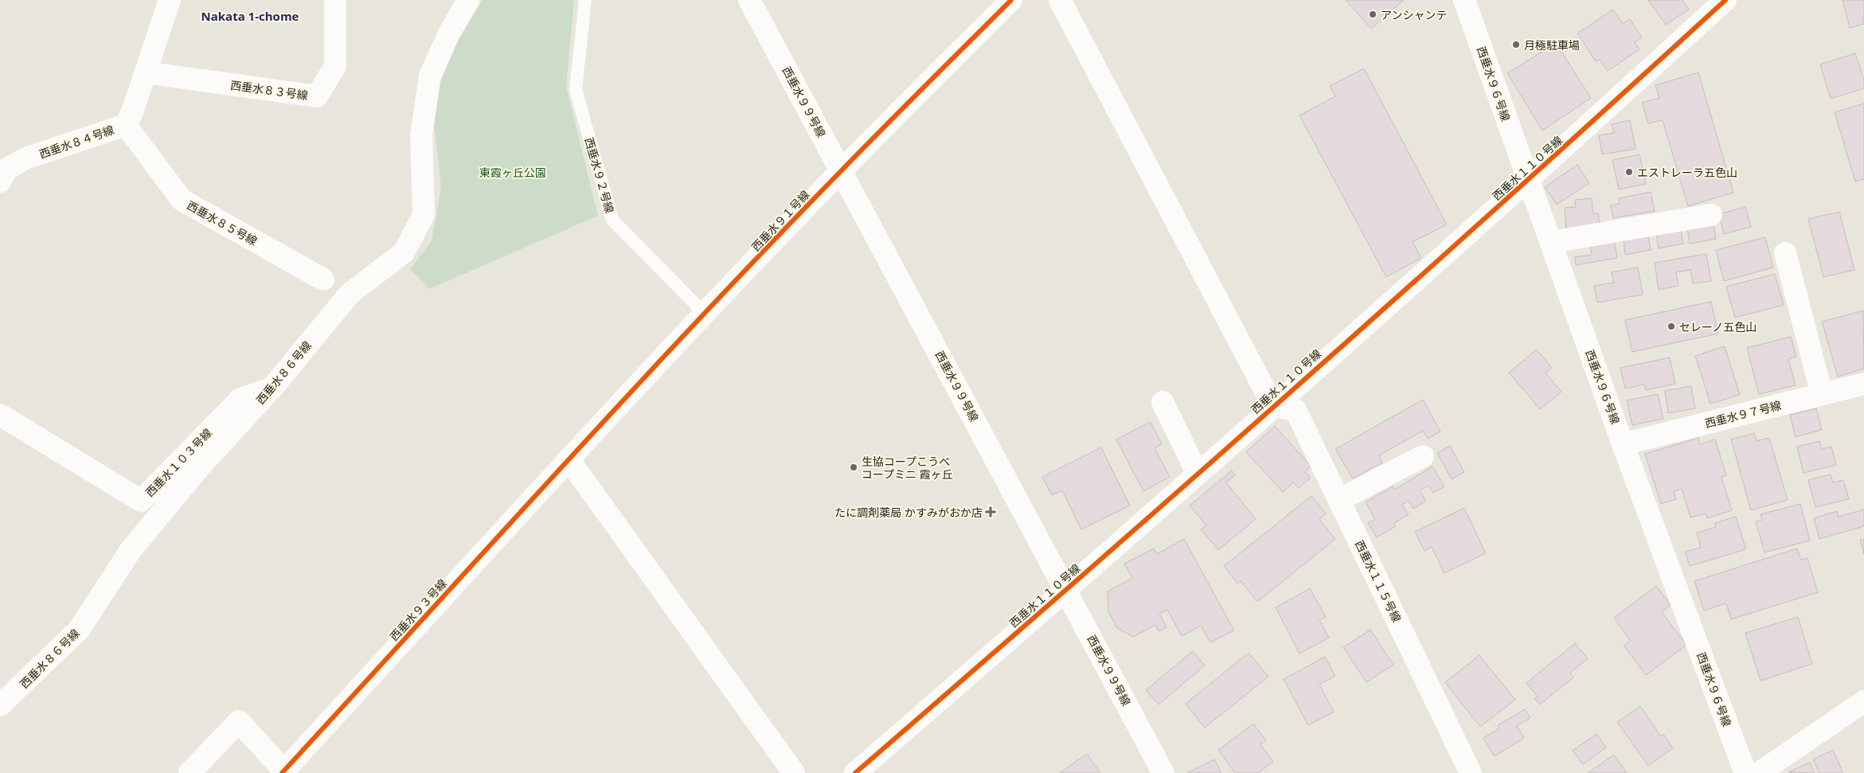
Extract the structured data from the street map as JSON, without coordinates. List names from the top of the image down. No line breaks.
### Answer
{"streets":{"street":["西垂水９６号線","西垂水８３号線","西垂水９９号線","西垂水８４号線","西垂水１１０号線","西垂水９１号線","西垂水８５号線","西垂水８６号線","西垂水９７号線","西垂水１０３号線","西垂水１１５号線","西垂水９３号線"],"lane":["西垂水９２号線"]},"crossings":[["西垂水９６号線","西垂水１１０号線"],["西垂水９６号線","西垂水９７号線"],["西垂水８３号線","西垂水８４号線"],["西垂水９９号線","西垂水１１０号線"],["西垂水９９号線","西垂水９１号線"],["西垂水８４号線","西垂水８５号線"],["西垂水１１０号線","西垂水１１５号線"],["西垂水９２号線","西垂水９１号線"],["西垂水９１号線","西垂水９３号線"],["西垂水８６号線","西垂水１０３号線"]],"districts":["Nakata 1-chome"],"parks":["東霞ヶ丘公園"],"places":{"other":["アンシャンテ","月極駐車場","エストレーラ五色山","セレーノ五色山","生協コープこうべ コープミニ 霞ヶ丘"],"health":["たに調剤薬局 かすみがおか店"]}}
